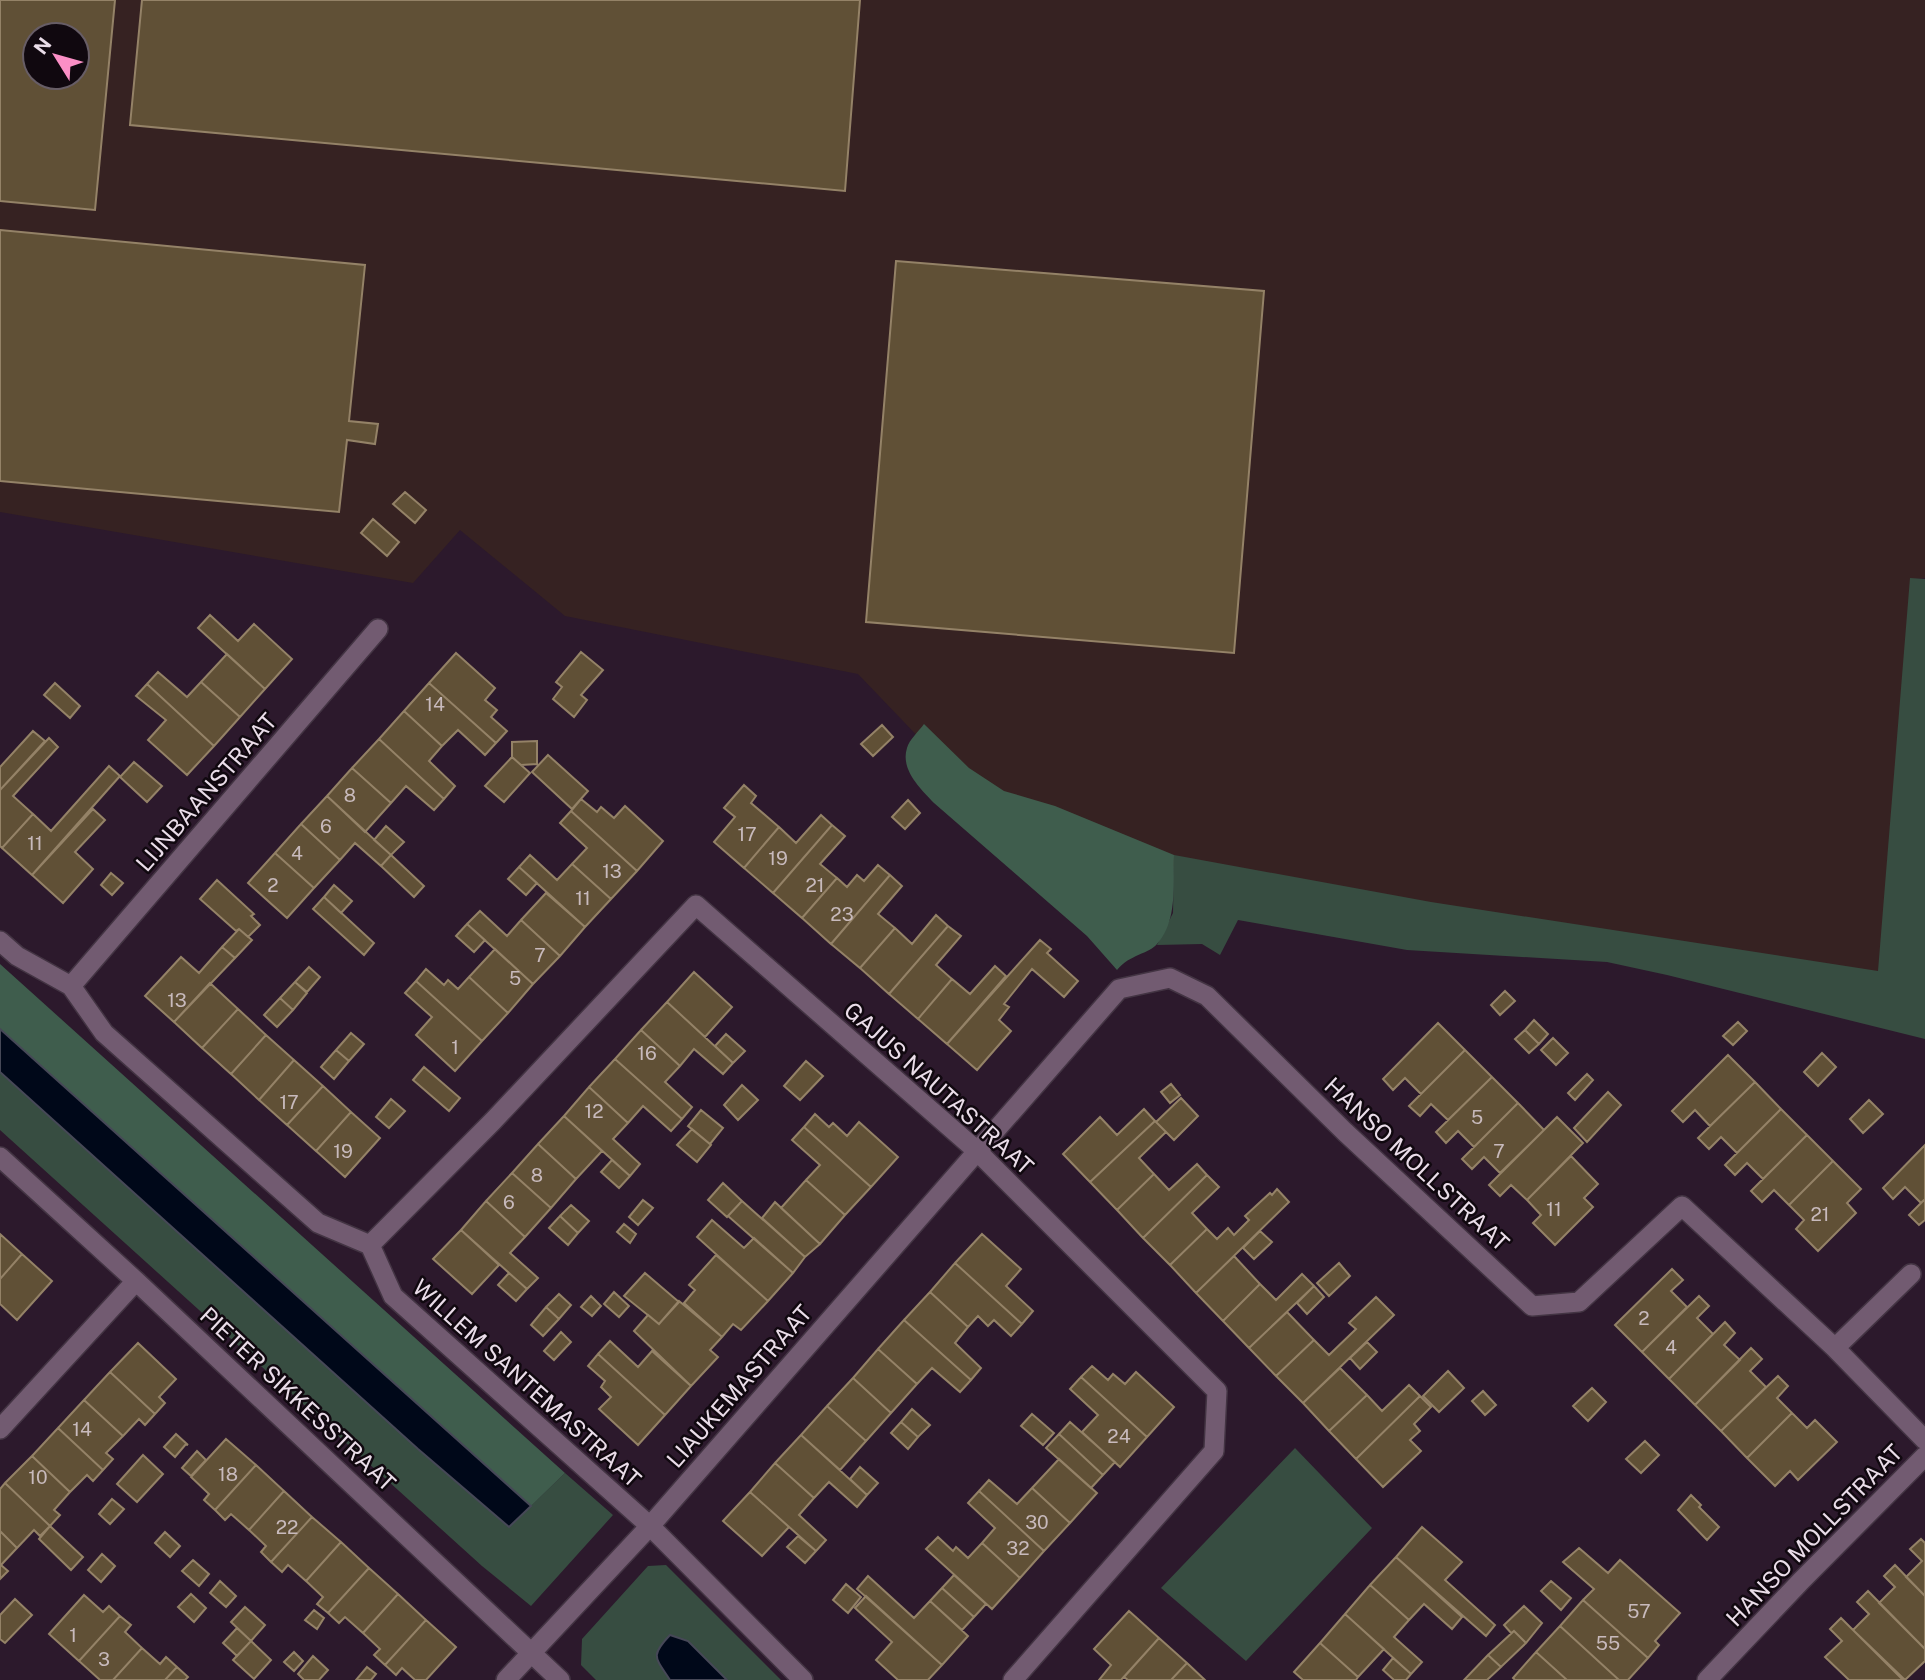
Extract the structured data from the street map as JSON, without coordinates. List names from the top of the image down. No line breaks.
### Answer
{"streets":{"street":["LIJNBAANSTRAAT","GAJUS NAUTASTRAAT","HANSO MOLLSTRAAT","WILLEM SANTEMASTRAAT","LIAUKEMASTRAAT","PIETER SIKKESSTRAAT"]},"crossings":[["GAJUS NAUTASTRAAT","HANSO MOLLSTRAAT"],["GAJUS NAUTASTRAAT","WILLEM SANTEMASTRAAT"],["GAJUS NAUTASTRAAT","LIAUKEMASTRAAT"],["HANSO MOLLSTRAAT","LIAUKEMASTRAAT"],["WILLEM SANTEMASTRAAT","LIAUKEMASTRAAT"],["LIAUKEMASTRAAT","PIETER SIKKESSTRAAT"]],"house_numbers":["14","8","6","17","11","4","19","13","2","21","11","23","7","5","13","1","16","17","12","5","19","7","8","6","11","21","2","4","14","24","18","10","30","22","32","57","1","55","3"],"north":"top left"}
